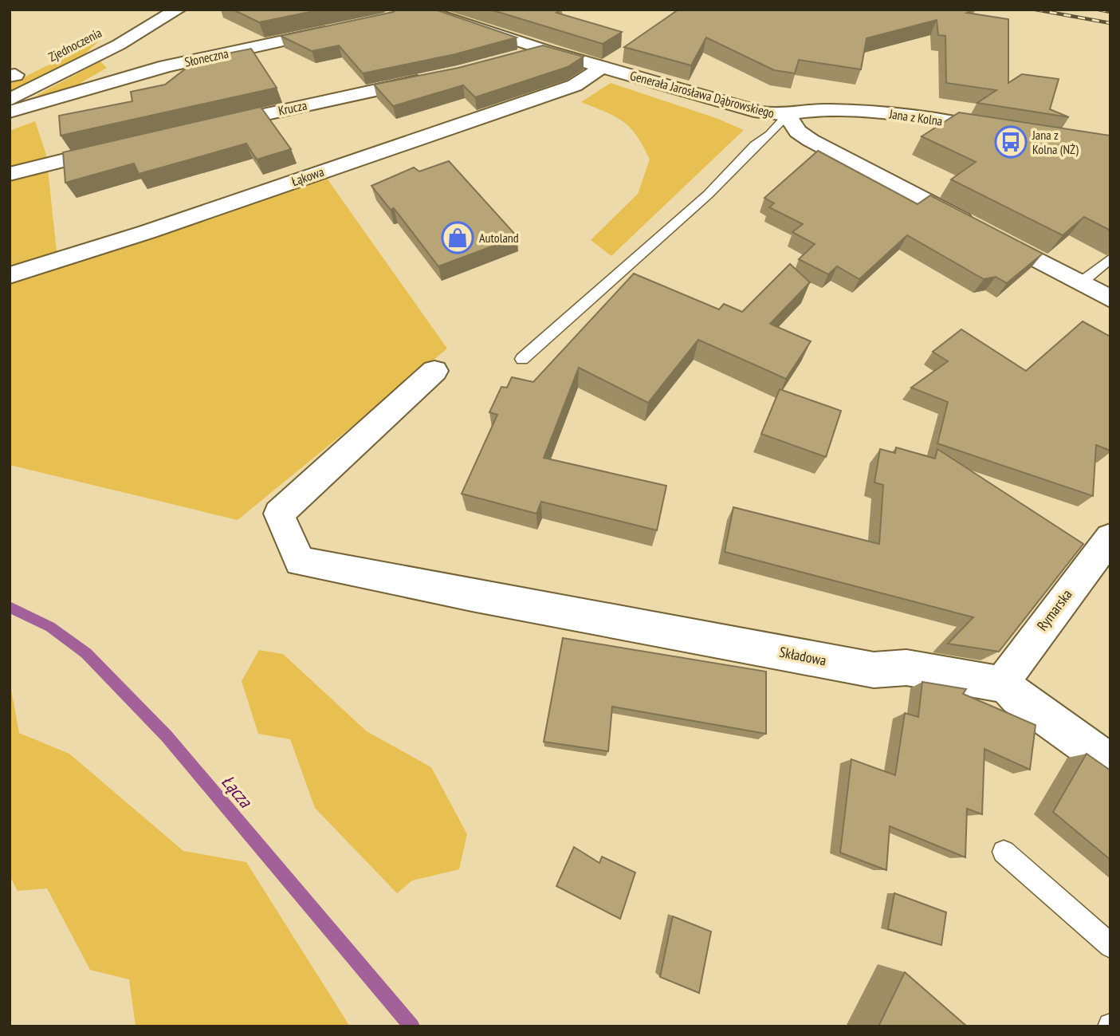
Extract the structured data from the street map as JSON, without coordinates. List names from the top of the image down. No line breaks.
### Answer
{"streets":{"street":["Zjednoczenia","Słoneczna","Generała Jarosława Dąbrowskiego","Krucza","Jana z Kolna","Łąkowa","Rymarska","Składowa"]},"crossings":[["Zjednoczenia","Słoneczna"],["Generała Jarosława Dąbrowskiego","Jana z Kolna"],["Generała Jarosława Dąbrowskiego","Łąkowa"],["Rymarska","Składowa"]],"water":["Łącza"],"places":{"bus stop":["Jana z Kolna (NŻ)"],"shop":["Autoland"]}}
